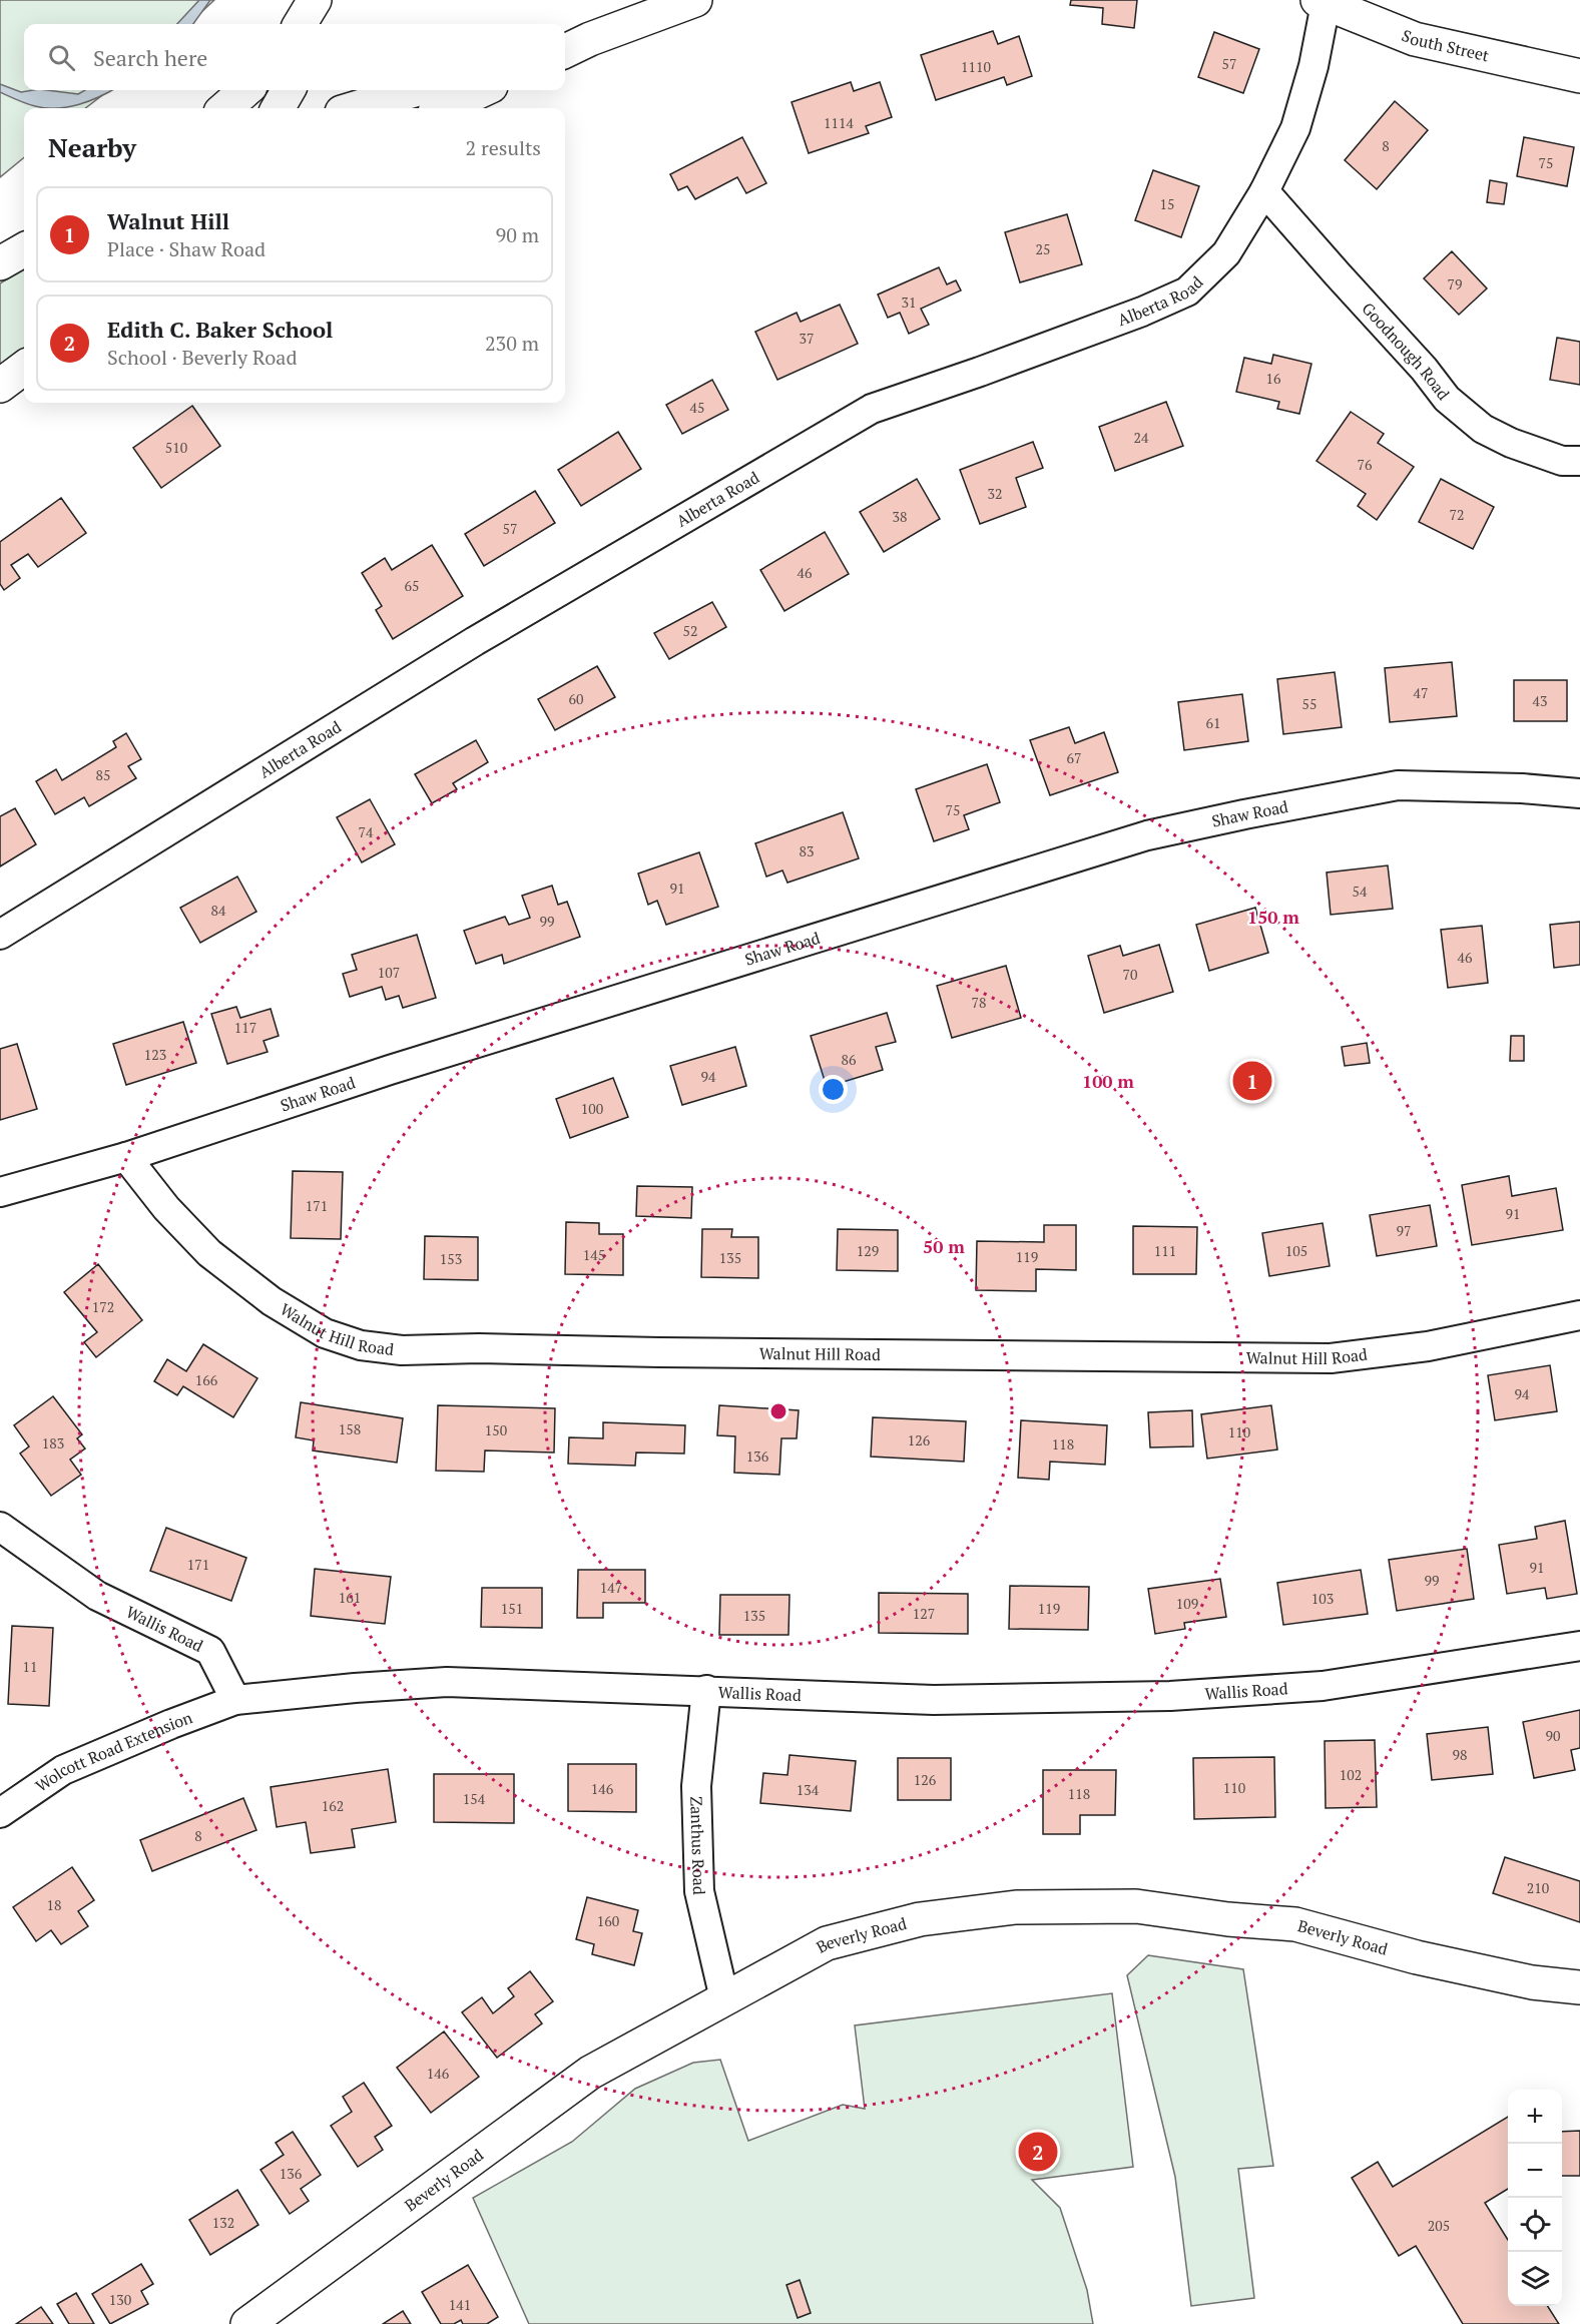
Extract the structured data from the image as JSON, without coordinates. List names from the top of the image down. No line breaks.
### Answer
{"streets":{"street":["South Street","Alberta Road","Goodnough Road","Shaw Road","Walnut Hill Road","Wallis Road","Wolcott Road Extension","Zanthus Road","Beverly Road"]},"crossings":[["South Street","Alberta Road"],["Alberta Road","Goodnough Road"],["Shaw Road","Walnut Hill Road"],["Wallis Road","Wolcott Road Extension"],["Wallis Road","Zanthus Road"],["Zanthus Road","Beverly Road"]],"house_numbers":["57","1110","1114","8","75","15","25","79","31","37","16","45","24","510","76","32","72","38","57","46","65","52","47","60","43","55","61","67","85","75","74","83","91","54","84","99","46","107","70","78","117","123","86","94","100","171","91","97","129","111","105","145","119","135","153","172","166","94","158","150","110","126","183","118","136","171","91","99","147","161","103","109","151","119","127","135","11","90","98","102","126","110","146","134","118","154","162","8","210","18","160","146","136","132","205","130","141"],"page":{"search":"Search here","heading":["Nearby","2 results"],"list":[{"mark":"1","name":"Walnut Hill","note":"Place · Shaw Road","value":"90 m"},{"mark":"2","name":"Edith C. Baker School","note":"School · Beverly Road","value":"230 m"}],"pins":["1","2"],"map_buttons":["+","−"]},"rings":["150 m","100 m","50 m"]}
